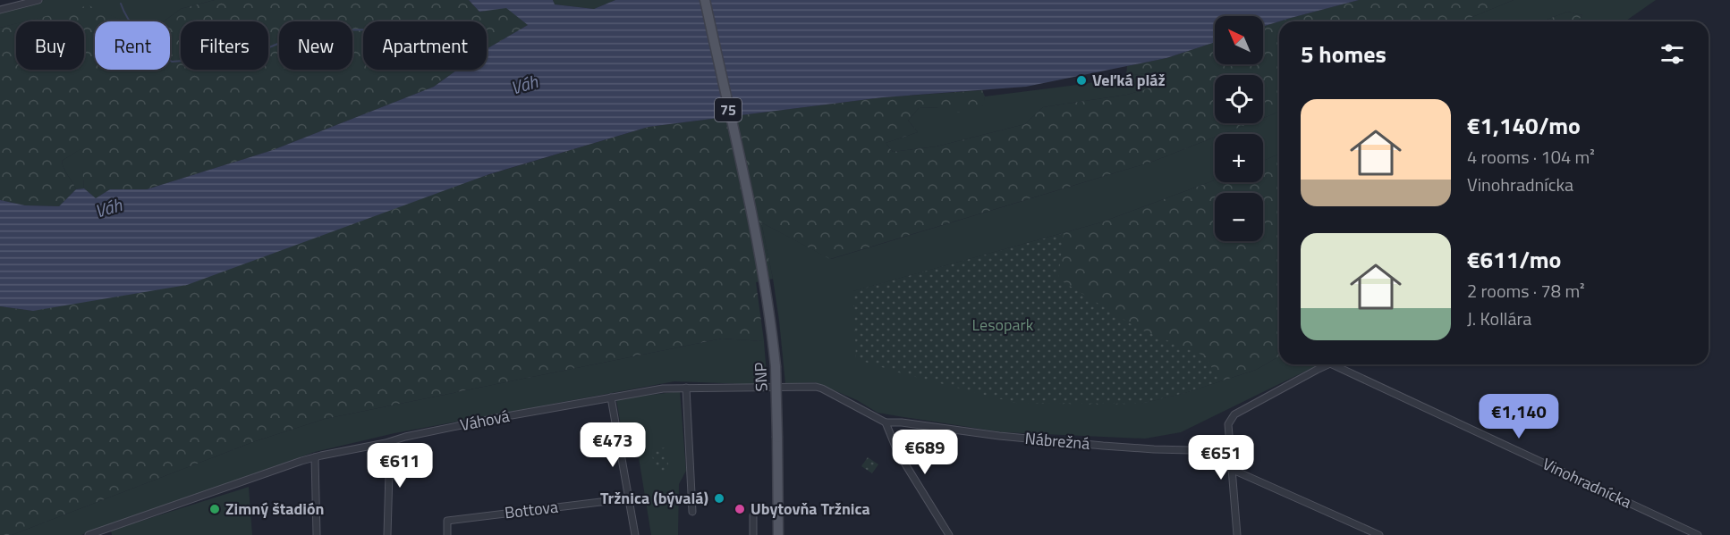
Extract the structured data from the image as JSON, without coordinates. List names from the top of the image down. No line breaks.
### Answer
{"streets":{"main road":["75","SNP"],"street":["Váhová","Nábrežná","Vinohradnícka","Bottova"]},"crossings":[["Váhová","Nábrežná"],["Nábrežná","Vinohradnícka"]],"water":["Váh"],"parks":["Lesopark"],"places":["Veľká pláž","Tržnica (bývalá)","Zimný štadión","Ubytovňa Tržnica"],"north":"top left","page":{"map_buttons":["+","−"],"chip":["Buy","Rent","Filters","New","Apartment"],"heading":"5 homes","list":[{"name":"€1,140/mo","note":"4 rooms · 104 m² · Vinohradnícka"},{"name":"€611/mo","note":"2 rooms · 78 m² · J. Kollára"}],"price":["€1,140","€473","€689","€651","€611"]}}
